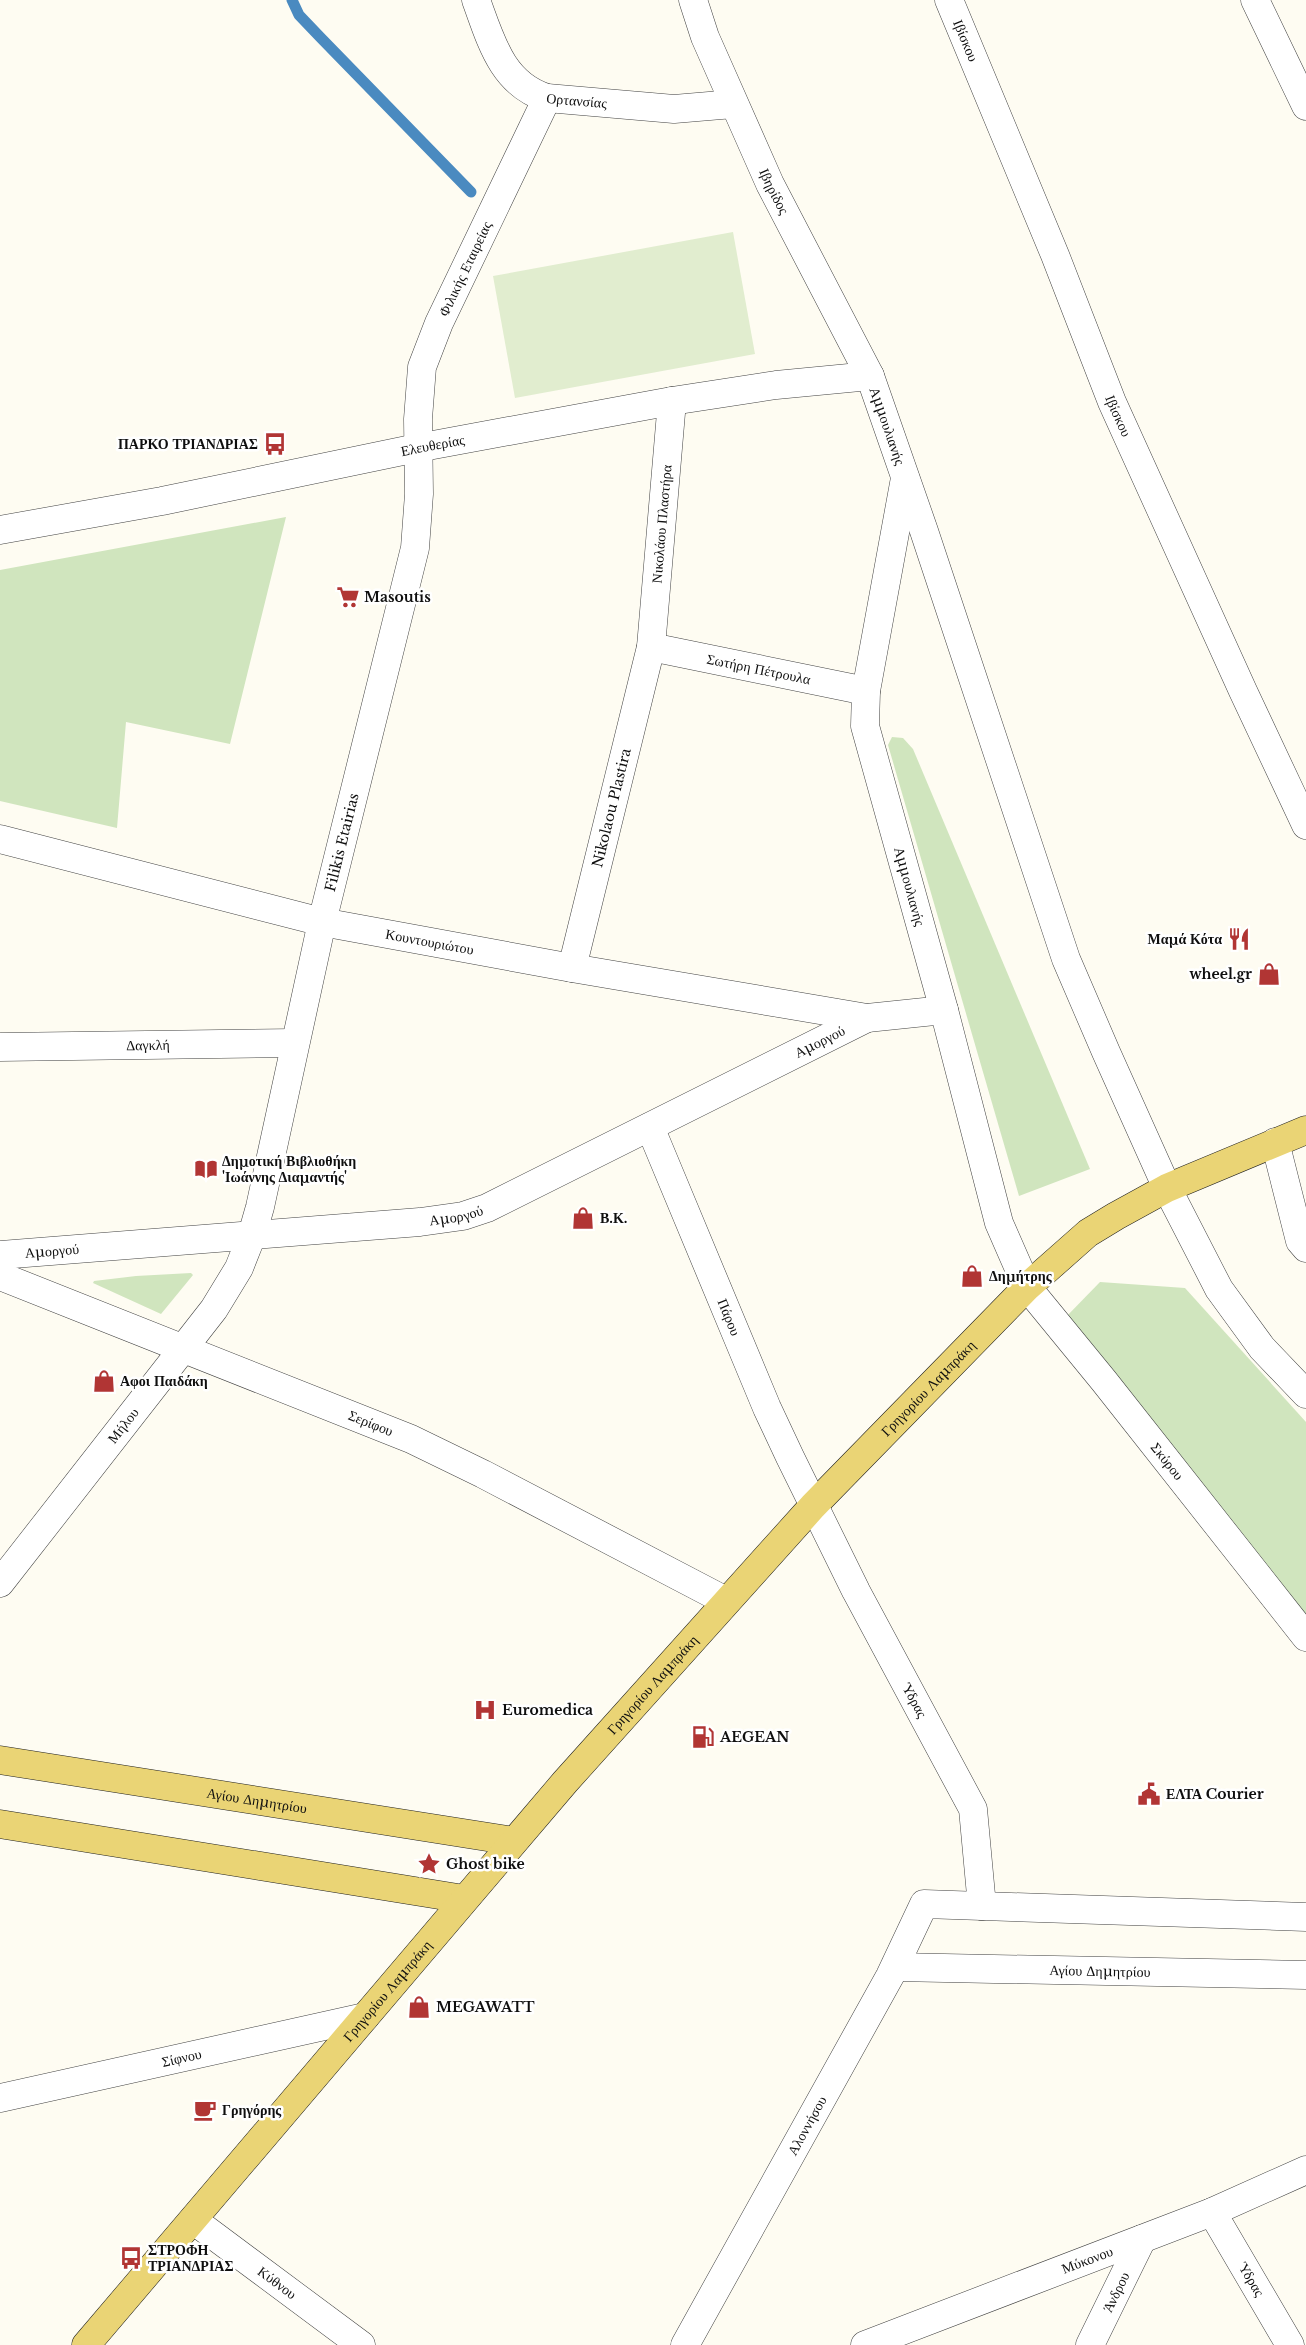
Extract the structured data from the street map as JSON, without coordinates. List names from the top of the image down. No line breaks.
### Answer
{"streets":{"main road":["Γρηγορίου Λαμπράκη","Αγίου Δημητρίου"],"street":["Ιβίσκου","Ορτανσίας","Ιβηρίδος","Φιλικής Εταιρείας","Αμμουλιανής","Ελευθερίας","Νικολάου Πλαστήρα","Σωτήρη Πέτρουλα","Nikolaou Plastira","Filikis Etairias","Κουντουριώτου","Αμοργού","Δαγκλή","Πάρου","Σερίφου","Μήλου","Σκύρου","Ύδρας","Σίφνου","Αλοννήσου","Μύκονου","Κύθνου","Άνδρου"]},"crossings":[["Ορτανσίας","Ιβηρίδος"],["Ορτανσίας","Φιλικής Εταιρείας"],["Ιβηρίδος","Αμμουλιανής"],["Ιβηρίδος","Ελευθερίας"],["Φιλικής Εταιρείας","Ελευθερίας"],["Φιλικής Εταιρείας","Filikis Etairias"],["Αμμουλιανής","Ελευθερίας"],["Αμμουλιανής","Σωτήρη Πέτρουλα"],["Αμμουλιανής","Γρηγορίου Λαμπράκη"],["Αμμουλιανής","Σκύρου"],["Ελευθερίας","Νικολάου Πλαστήρα"],["Ελευθερίας","Filikis Etairias"],["Νικολάου Πλαστήρα","Σωτήρη Πέτρουλα"],["Νικολάου Πλαστήρα","Nikolaou Plastira"],["Σωτήρη Πέτρουλα","Nikolaou Plastira"],["Nikolaou Plastira","Κουντουριώτου"],["Filikis Etairias","Κουντουριώτου"],["Filikis Etairias","Αμοργού"],["Filikis Etairias","Δαγκλή"],["Filikis Etairias","Μήλου"],["Κουντουριώτου","Αμοργού"],["Αμοργού","Πάρου"],["Αμοργού","Μήλου"],["Πάρου","Γρηγορίου Λαμπράκη"],["Πάρου","Ύδρας"],["Γρηγορίου Λαμπράκη","Σερίφου"],["Γρηγορίου Λαμπράκη","Σκύρου"],["Γρηγορίου Λαμπράκη","Ύδρας"],["Γρηγορίου Λαμπράκη","Αγίου Δημητρίου"],["Γρηγορίου Λαμπράκη","Σίφνου"],["Γρηγορίου Λαμπράκη","Κύθνου"],["Σερίφου","Μήλου"],["Ύδρας","Αλοννήσου"],["Ύδρας","Μύκονου"],["Αγίου Δημητρίου","Αλοννήσου"],["Μύκονου","Άνδρου"]],"places":{"bus stop":["ΠΑΡΚΟ ΤΡΙΑΝΔΡΙΑΣ","ΣΤΡΟΦΗ ΤΡΙΑΝΔΡΙΑΣ"],"supermarket":["Masoutis"],"restaurant":["Μαμά Κότα"],"shop":["wheel.gr","Β.Κ.","Δημήτρης","Αφοι Παιδάκη","MEGAWATT"],"library":["Δημοτική Βιβλιοθήκη 'Ιωάννης Διαμαντής'"],"hospital":["Euromedica"],"fuel station":["AEGEAN"],"public building":["ΕΛΤΑ Courier"],"place":["Ghost bike"],"cafe":["Γρηγόρης"]}}
